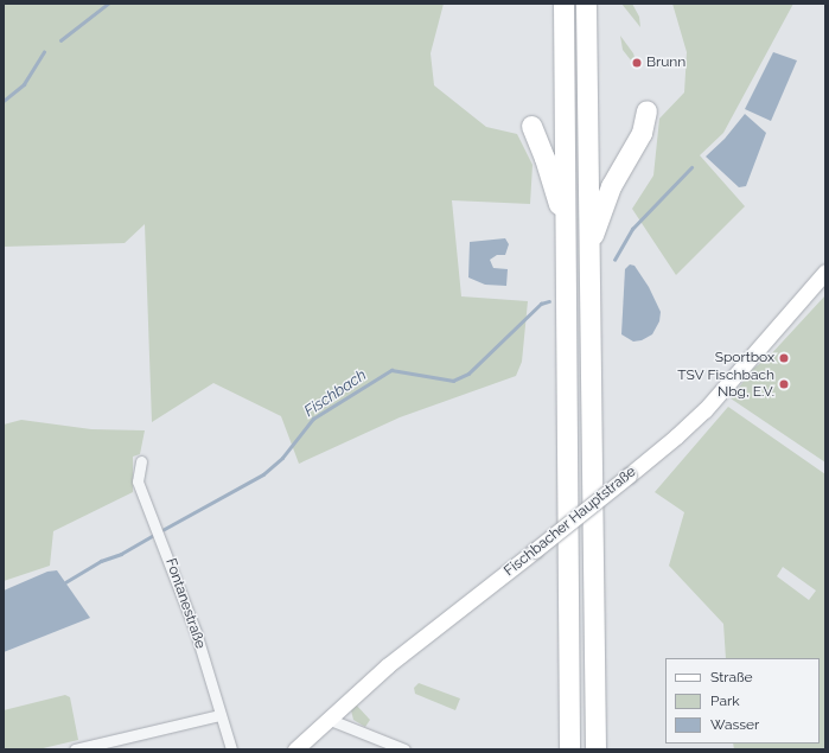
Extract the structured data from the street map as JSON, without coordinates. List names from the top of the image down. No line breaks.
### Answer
{"streets":{"main road":["Fischbacher Hauptstraße"],"street":["Fontanestraße"]},"water":["Fischbach"],"places":["Brunn","Sportbox","TSV Fischbach Nbg, E.V."],"legend":["Straße","Park","Wasser"]}
